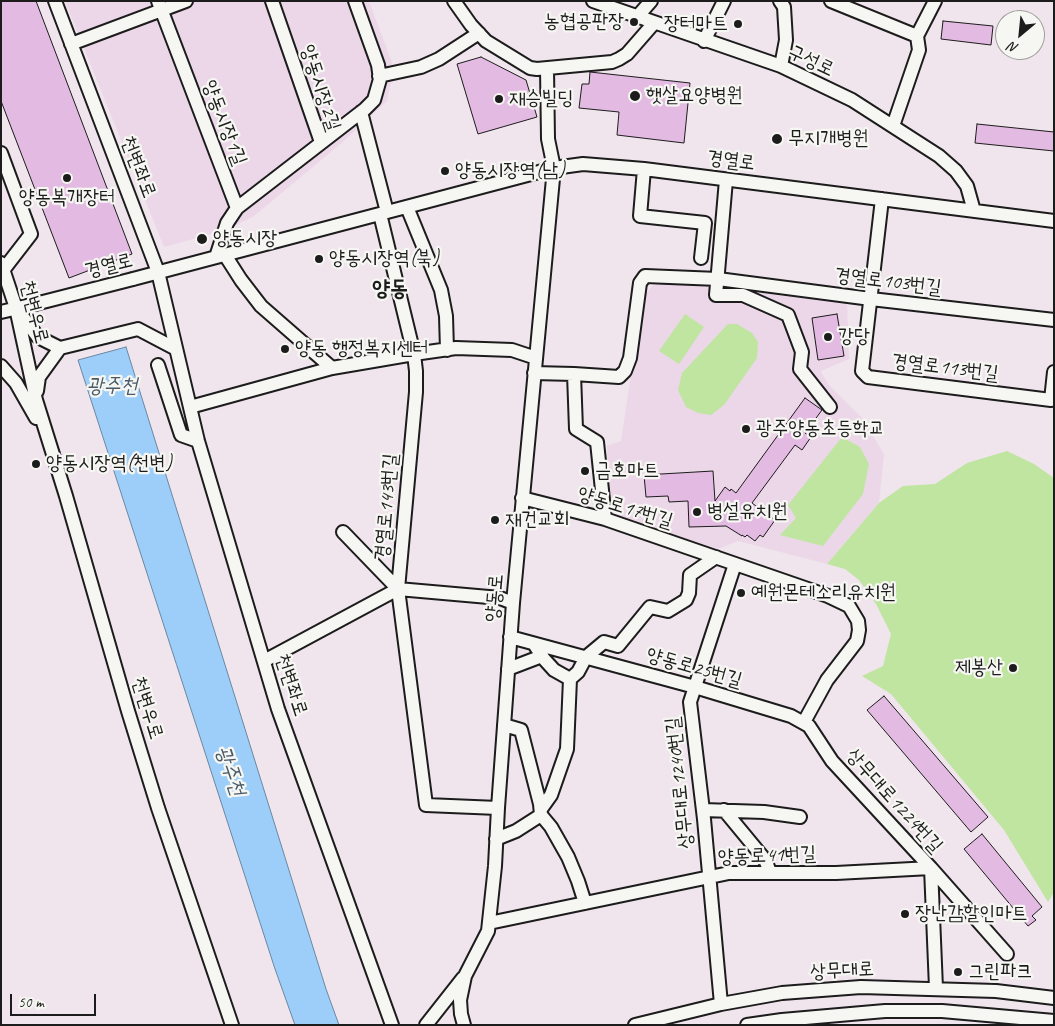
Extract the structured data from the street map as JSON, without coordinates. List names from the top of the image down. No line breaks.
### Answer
{"streets":{"street":["구성로","양동시장2길","양동시장1길","경열로","천변좌로","경열로103번길","천변우로","경열로113번길","경열로143번길","양동로17번길","양동로","양동로25번길","상무대로1240번길","상무대로1224번길","양동로41번길","상무대로"]},"crossings":[["구성로","경열로"],["양동시장2길","양동시장1길"],["경열로","천변좌로"],["경열로","천변우로"],["경열로","경열로113번길"],["경열로","경열로143번길"],["경열로","양동로"],["경열로103번길","경열로113번길"],["경열로143번길","양동로"],["양동로17번길","양동로"],["양동로17번길","상무대로1240번길"],["양동로17번길","상무대로1224번길"],["양동로","양동로25번길"],["양동로","양동로41번길"],["양동로25번길","상무대로1240번길"],["양동로25번길","상무대로1224번길"],["상무대로1240번길","양동로41번길"],["상무대로1240번길","상무대로"],["상무대로1224번길","양동로41번길"],["상무대로1224번길","상무대로"]],"districts":["양동"],"water":["광주천"],"places":["농협공판장","장터마트","햇살요양병원","재승빌딩","무지개병원","양동시장역(남)","양동복개장터","양동시장","양동시장역(북)","강당","양동 행정복지센터","광주양동초등학교","양동시장역(천변)","금호마트","병설유치원","재건교회","예원몬테소리유치원","제봉산","장난감할인마트","그린파크"],"scale_bar":"50 m","north":"bottom left"}
